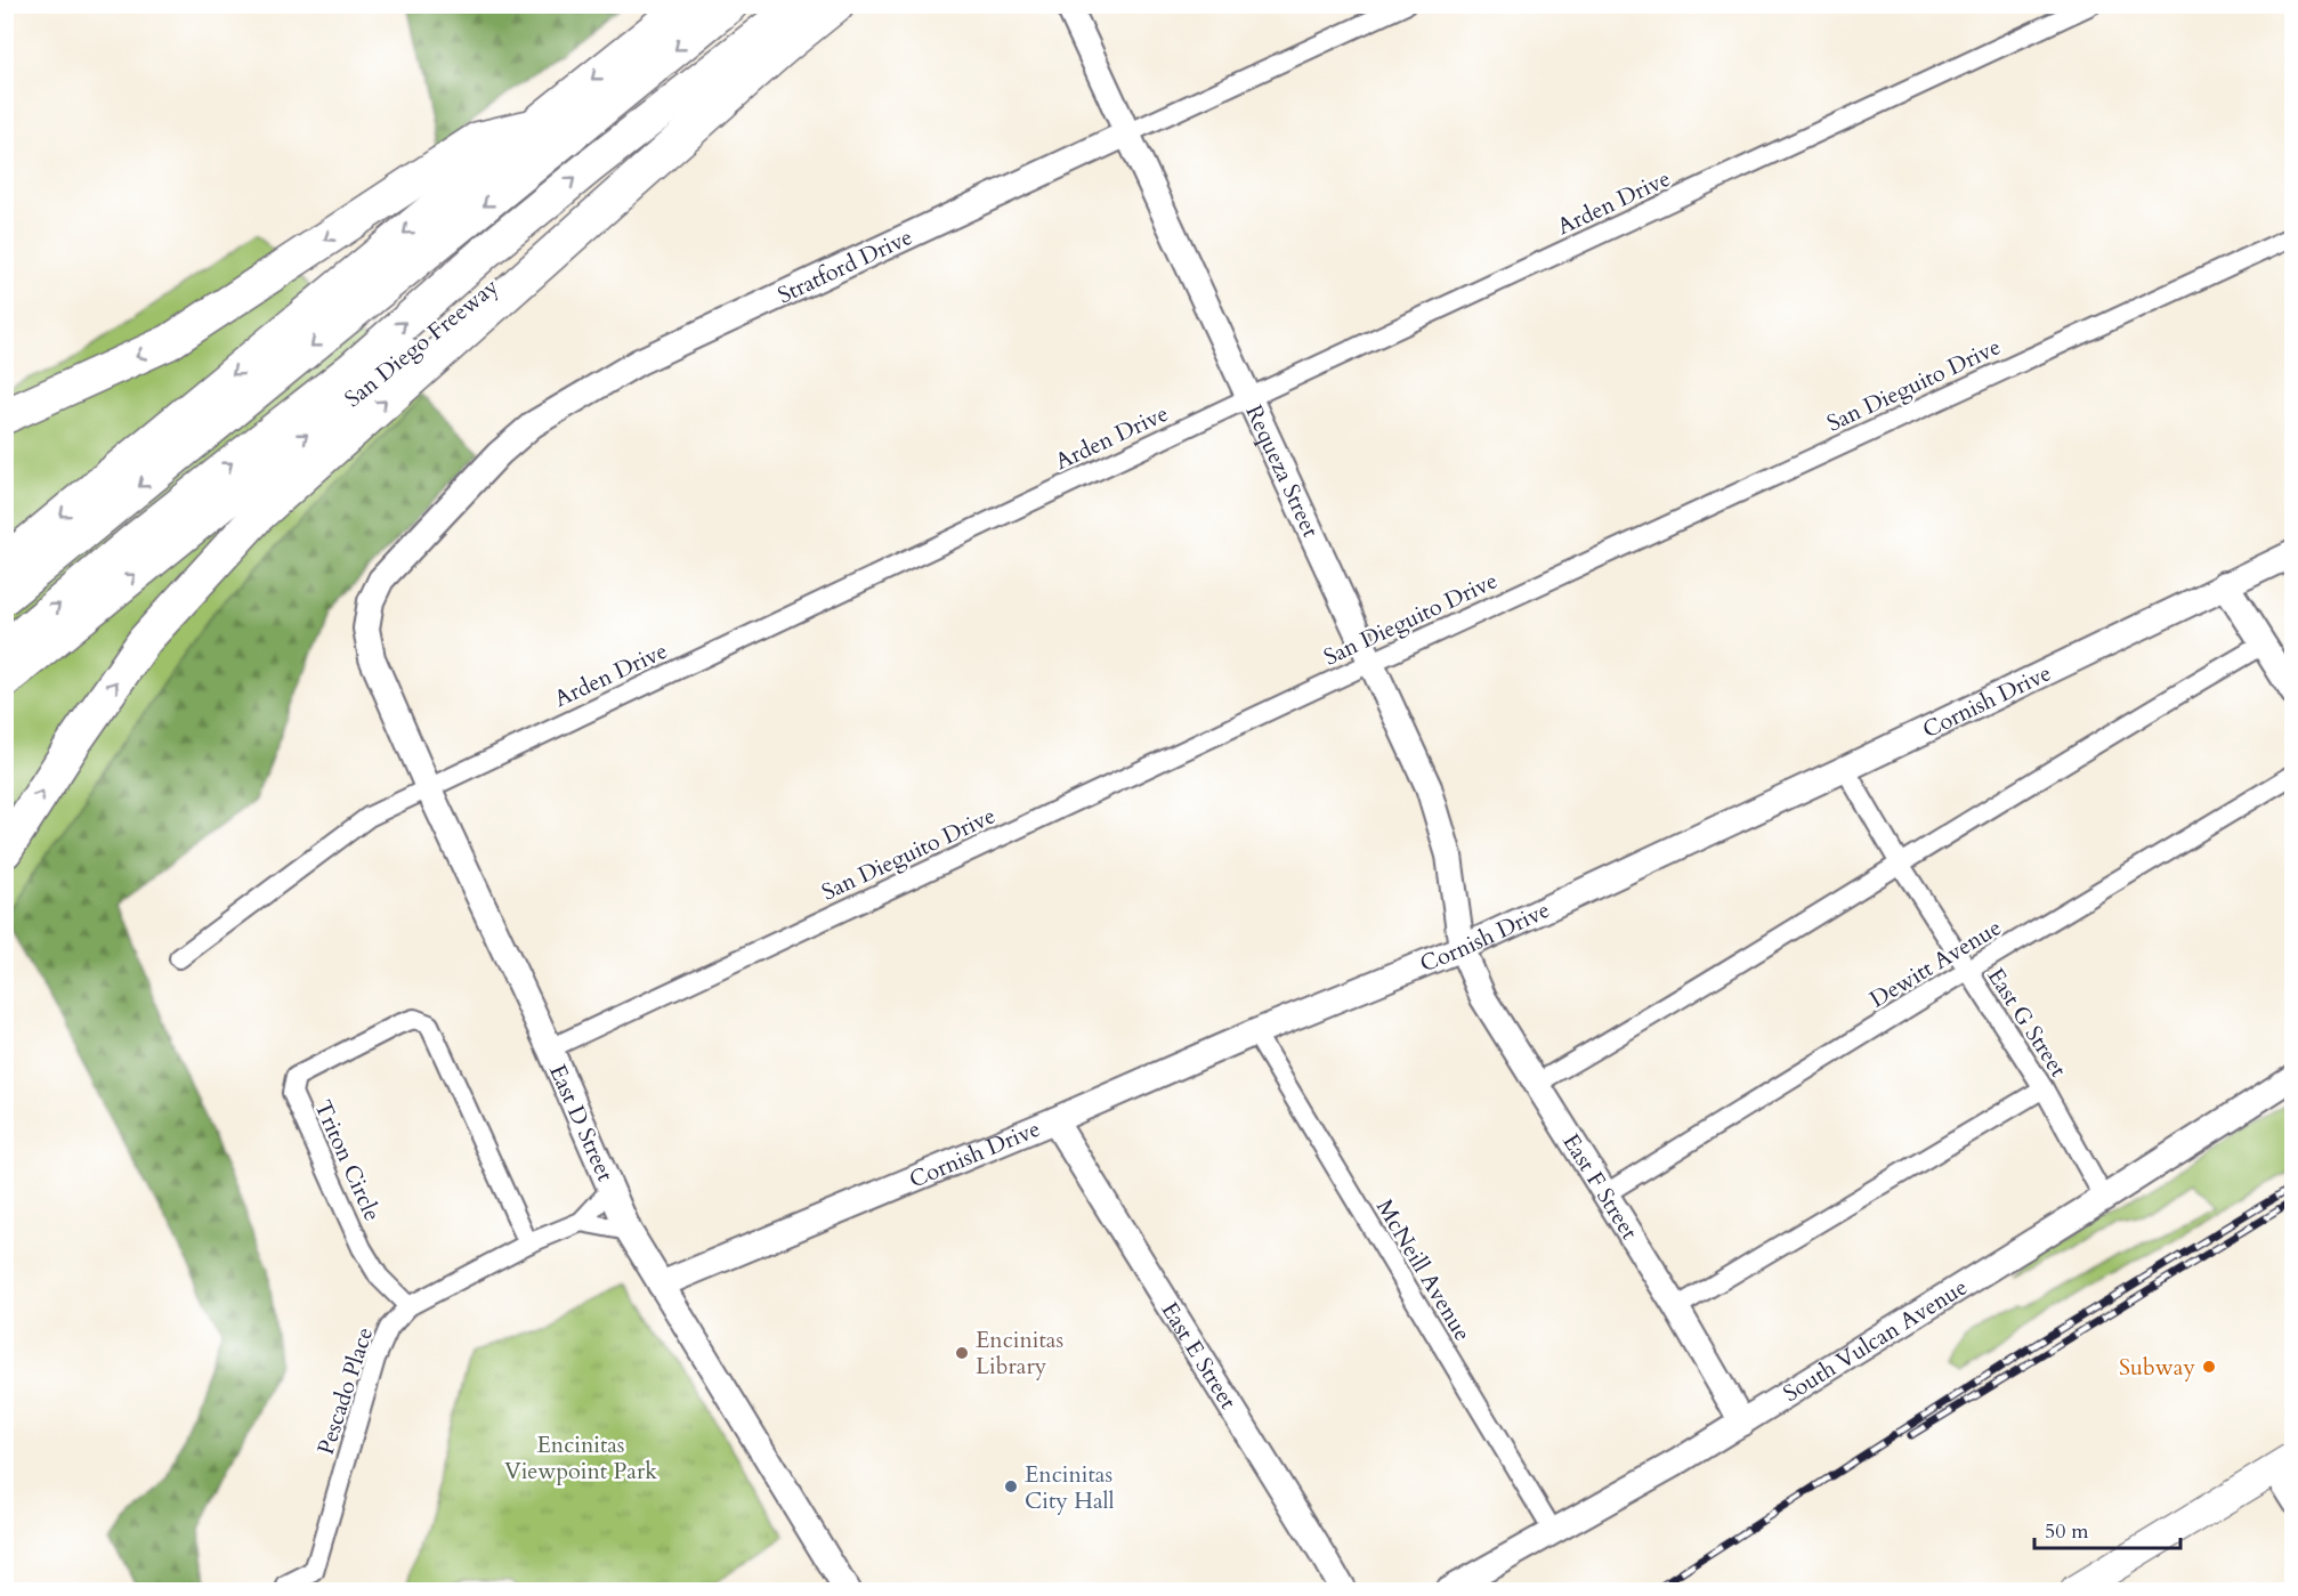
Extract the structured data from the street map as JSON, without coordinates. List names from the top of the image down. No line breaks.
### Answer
{"streets":{"highway":["San Diego Freeway"],"street":["Arden Drive","Stratford Drive","San Dieguito Drive","Requeza Street","Cornish Drive","Dewitt Avenue","East G Street","East D Street","Triton Circle","East F Street","McNeill Avenue","South Vulcan Avenue","East E Street","Pescado Place"]},"crossings":[["Arden Drive","Requeza Street"],["Arden Drive","East D Street"],["Stratford Drive","Requeza Street"],["Stratford Drive","East D Street"],["San Dieguito Drive","Requeza Street"],["San Dieguito Drive","East D Street"],["Requeza Street","Cornish Drive"],["Requeza Street","East F Street"],["Cornish Drive","East G Street"],["Cornish Drive","East D Street"],["Cornish Drive","East F Street"],["Cornish Drive","McNeill Avenue"],["Cornish Drive","East E Street"],["Dewitt Avenue","East G Street"],["Dewitt Avenue","East F Street"],["East G Street","South Vulcan Avenue"],["East D Street","Pescado Place"],["Triton Circle","Pescado Place"],["East F Street","South Vulcan Avenue"],["McNeill Avenue","South Vulcan Avenue"]],"parks":["Encinitas Viewpoint Park"],"places":["Encinitas Library","Subway","Encinitas City Hall"],"scale_bar":"50 m"}
